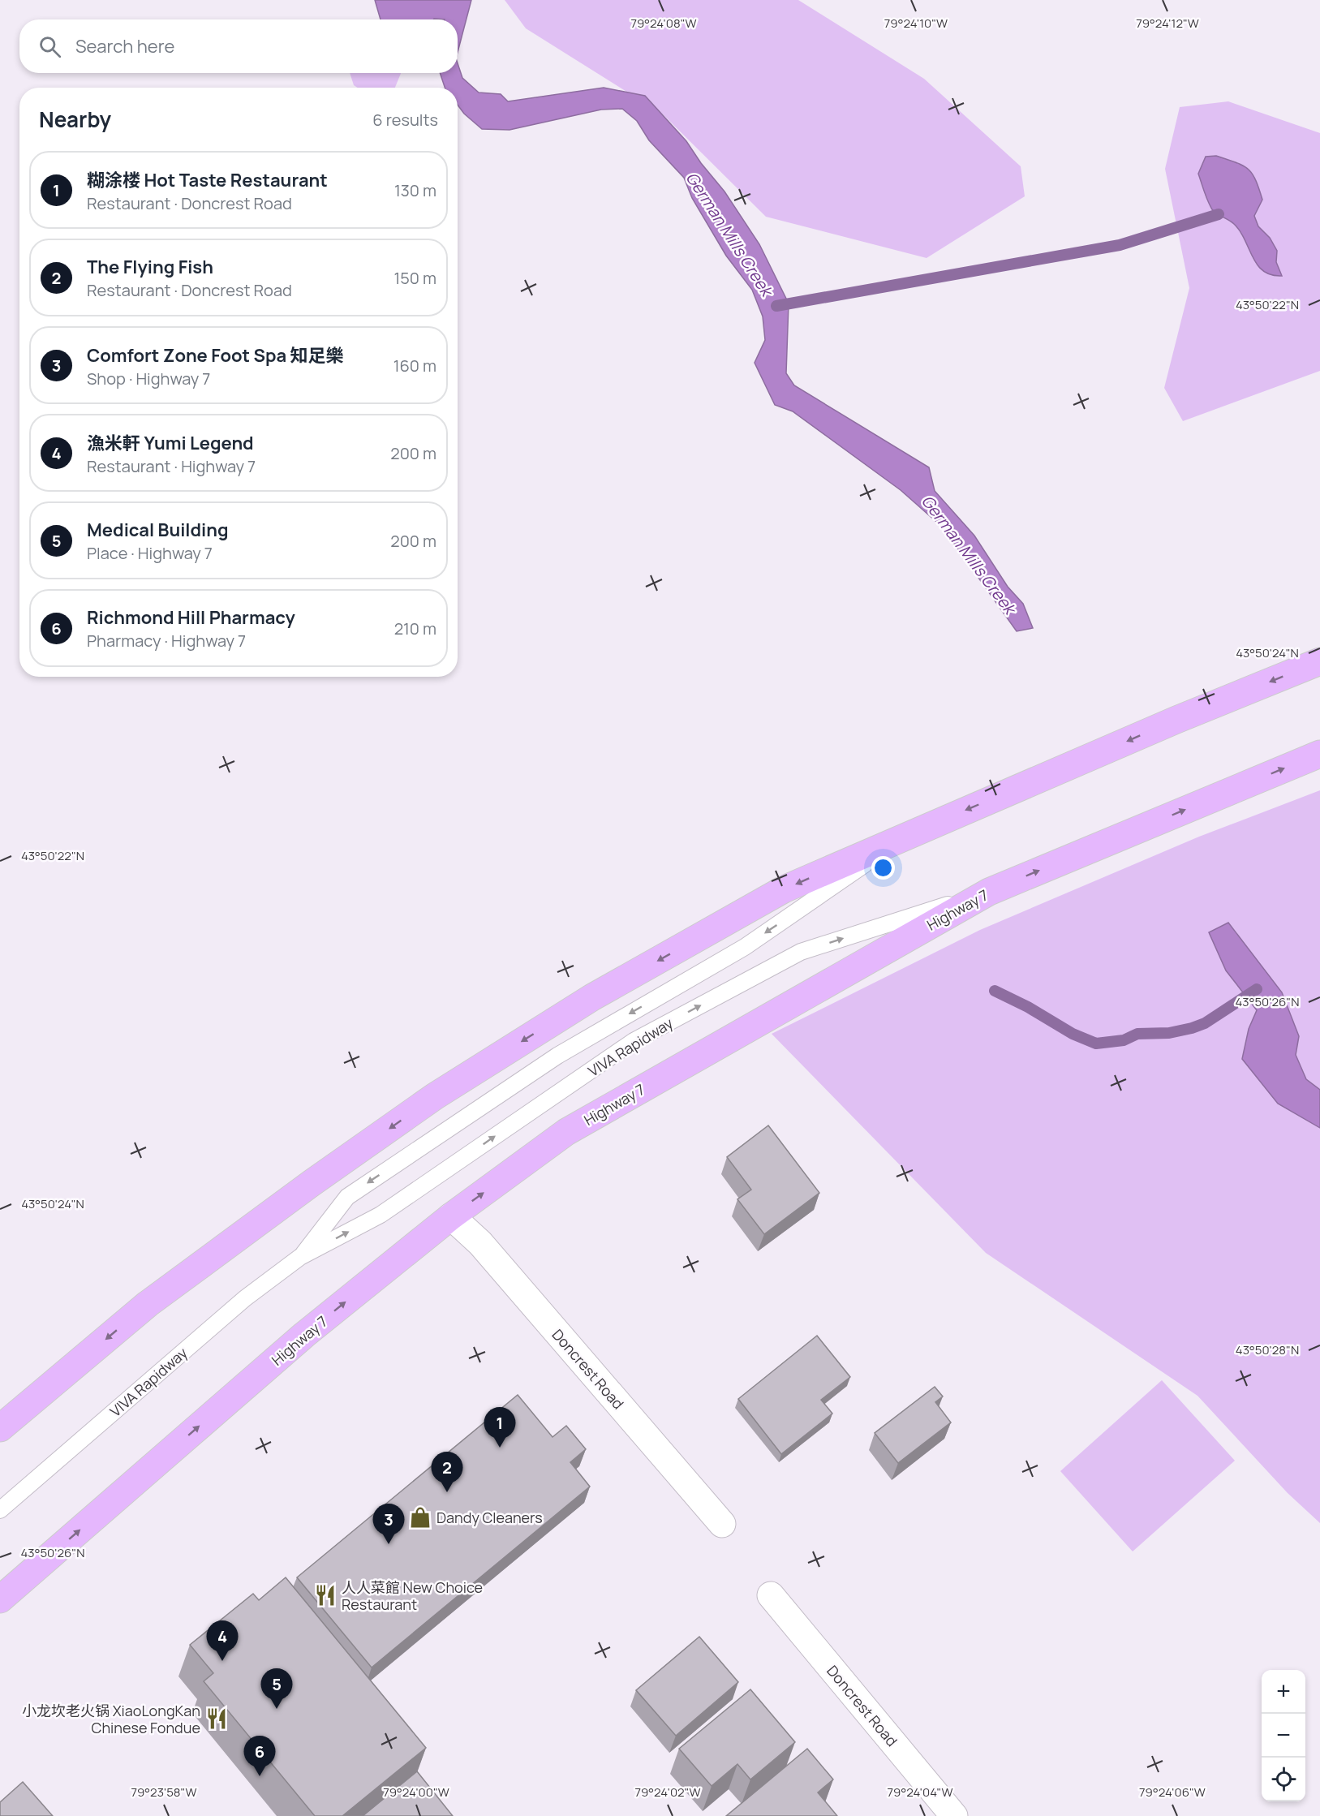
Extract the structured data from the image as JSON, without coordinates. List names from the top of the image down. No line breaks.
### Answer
{"streets":{"main road":["Highway 7"],"street":["Doncrest Road"],"lane":["VIVA Rapidway"]},"crossings":[["Highway 7","VIVA Rapidway"],["Highway 7","Doncrest Road"]],"water":["German Mills Creek"],"places":{"shop":["Dandy Cleaners"],"restaurant":["人人菜館 New Choice Restaurant","小龙坎老火锅 XiaoLongKan Chinese Fondue"]},"page":{"search":"Search here","heading":["Nearby","6 results"],"list":[{"mark":"1","name":"糊涂楼 Hot Taste Restaurant","note":"Restaurant · Doncrest Road","value":"130 m"},{"mark":"2","name":"The Flying Fish","note":"Restaurant · Doncrest Road","value":"150 m"},{"mark":"3","name":"Comfort Zone Foot Spa 知足樂","note":"Shop · Highway 7","value":"160 m"},{"mark":"4","name":"漁米軒 Yumi Legend","note":"Restaurant · Highway 7","value":"200 m"},{"mark":"5","name":"Medical Building","note":"Place · Highway 7","value":"200 m"},{"mark":"6","name":"Richmond Hill Pharmacy","note":"Pharmacy · Highway 7","value":"210 m"}],"pins":["1","2","3","4","5","6"],"map_buttons":["+","−"]},"coordinates":["79°24'08\"W","79°24'10\"W","79°24'12\"W","43°50'22\"N","43°50'24\"N","43°50'26\"N","43°50'28\"N","79°23'58\"W","79°24'00\"W","79°24'02\"W","79°24'04\"W","79°24'06\"W"]}
